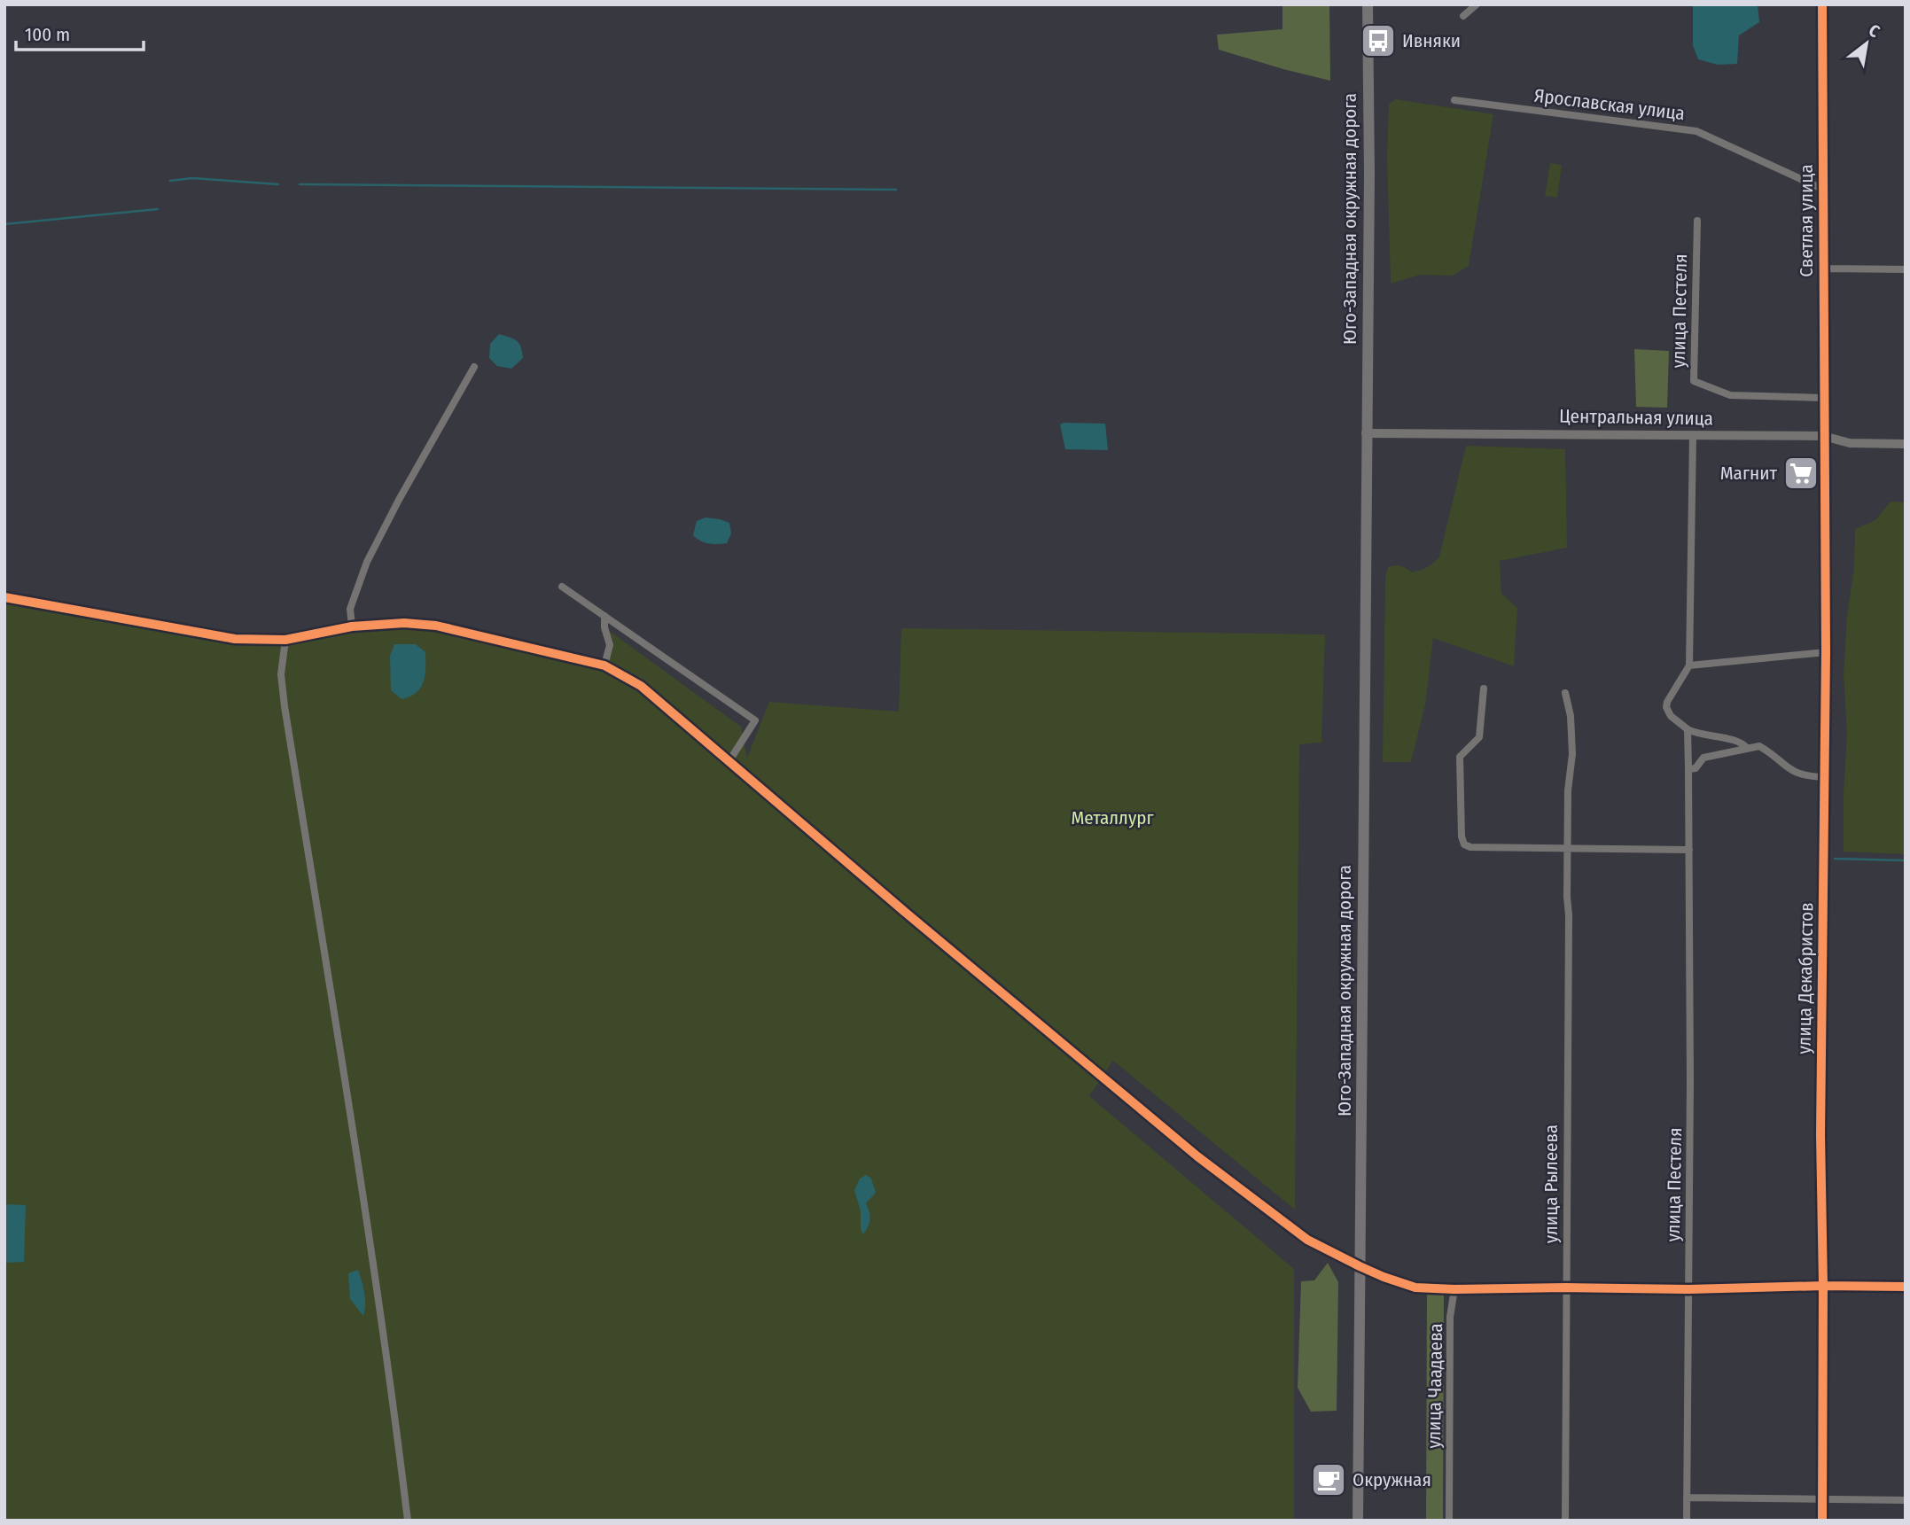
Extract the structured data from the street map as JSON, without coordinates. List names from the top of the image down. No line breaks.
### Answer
{"streets":{"highway":["Юго-Западная окружная дорога"],"street":["Ярославская улица","Светлая улица","улица Пестеля","Центральная улица","улица Декабристов","улица Рылеева","улица Чаадаева"]},"crossings":[["Ярославская улица","Светлая улица"],["Юго-Западная окружная дорога","Центральная улица"],["Светлая улица","улица Пестеля"],["Светлая улица","Центральная улица"],["Светлая улица","улица Декабристов"],["Центральная улица","улица Декабристов"]],"parks":["Металлург"],"places":{"bus stop":["Ивняки"],"supermarket":["Магнит"],"cafe":["Окружная"]},"scale_bar":"100 m","north":"top right"}
